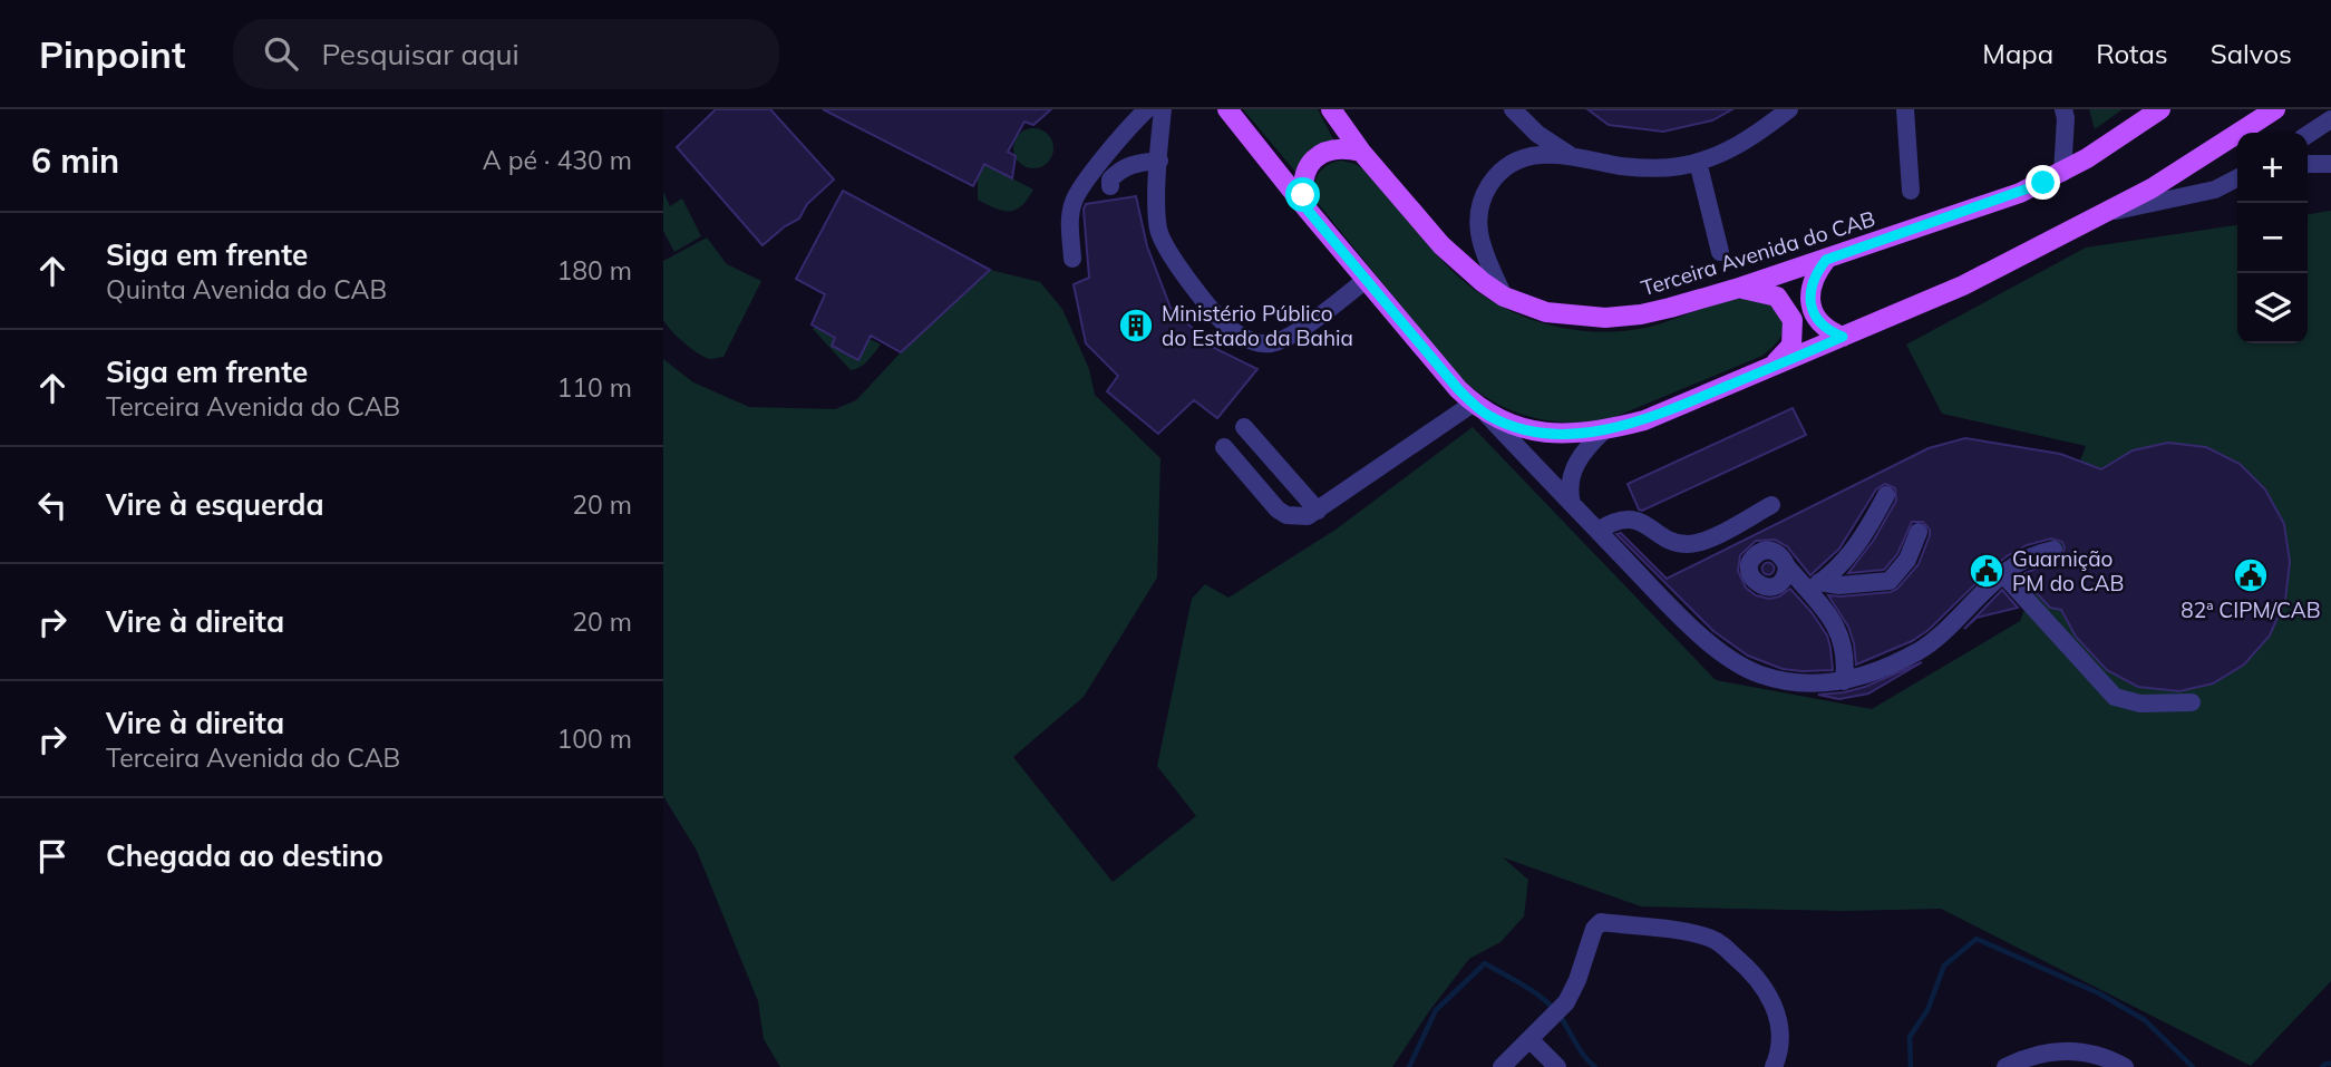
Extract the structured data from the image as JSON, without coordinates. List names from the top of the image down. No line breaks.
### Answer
{"streets":{"main road":["Terceira Avenida do CAB"]},"places":{"building":["Ministério Público do Estado da Bahia"],"public building":["Guarnição PM do CAB","82ª CIPM/CAB"]},"page":{"header":"Pinpoint","search":"Pesquisar aqui","nav":["Mapa","Rotas","Salvos"],"heading":["6 min","A pé · 430 m"],"map_buttons":["+","−"],"list":[["Siga em frente","Quinta Avenida do CAB","180 m"],["Siga em frente","Terceira Avenida do CAB","110 m"],["Vire à esquerda","20 m"],["Vire à direita","20 m"],["Vire à direita","Terceira Avenida do CAB","100 m"],"Chegada ao destino"]}}
